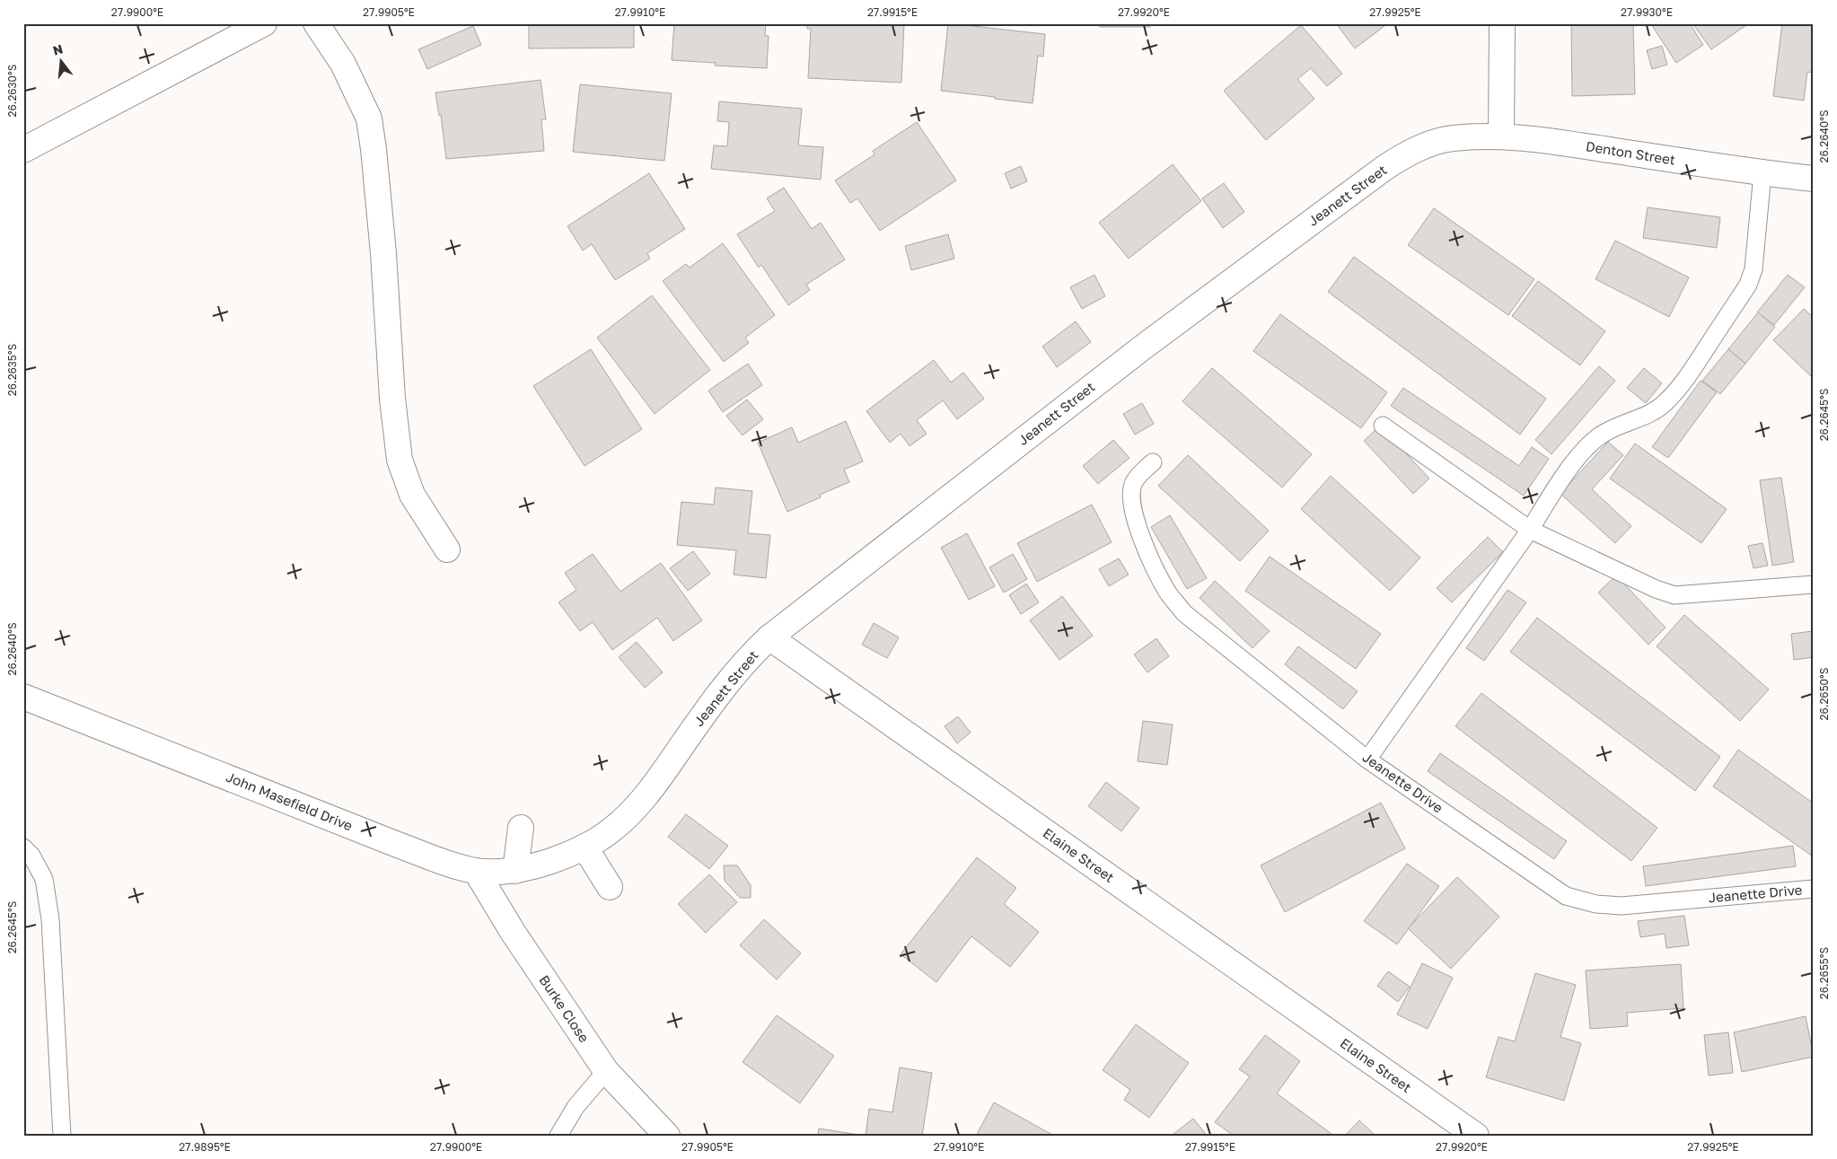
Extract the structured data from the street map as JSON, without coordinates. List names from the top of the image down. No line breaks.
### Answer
{"streets":{"street":["Denton Street","Jeanett Street","John Masefield Drive","Elaine Street","Burke Close"],"lane":["Jeanette Drive"]},"crossings":[["Denton Street","Jeanett Street"],["Jeanett Street","John Masefield Drive"],["Jeanett Street","Elaine Street"],["John Masefield Drive","Burke Close"]],"north":"top","coordinates":["27.9900°E","27.9905°E","27.9910°E","27.9915°E","27.9920°E","27.9925°E","27.9930°E","26.2630°S","26.2640°S","26.2635°S","26.2645°S","26.2650°S","26.2655°S","27.9895°E"]}
